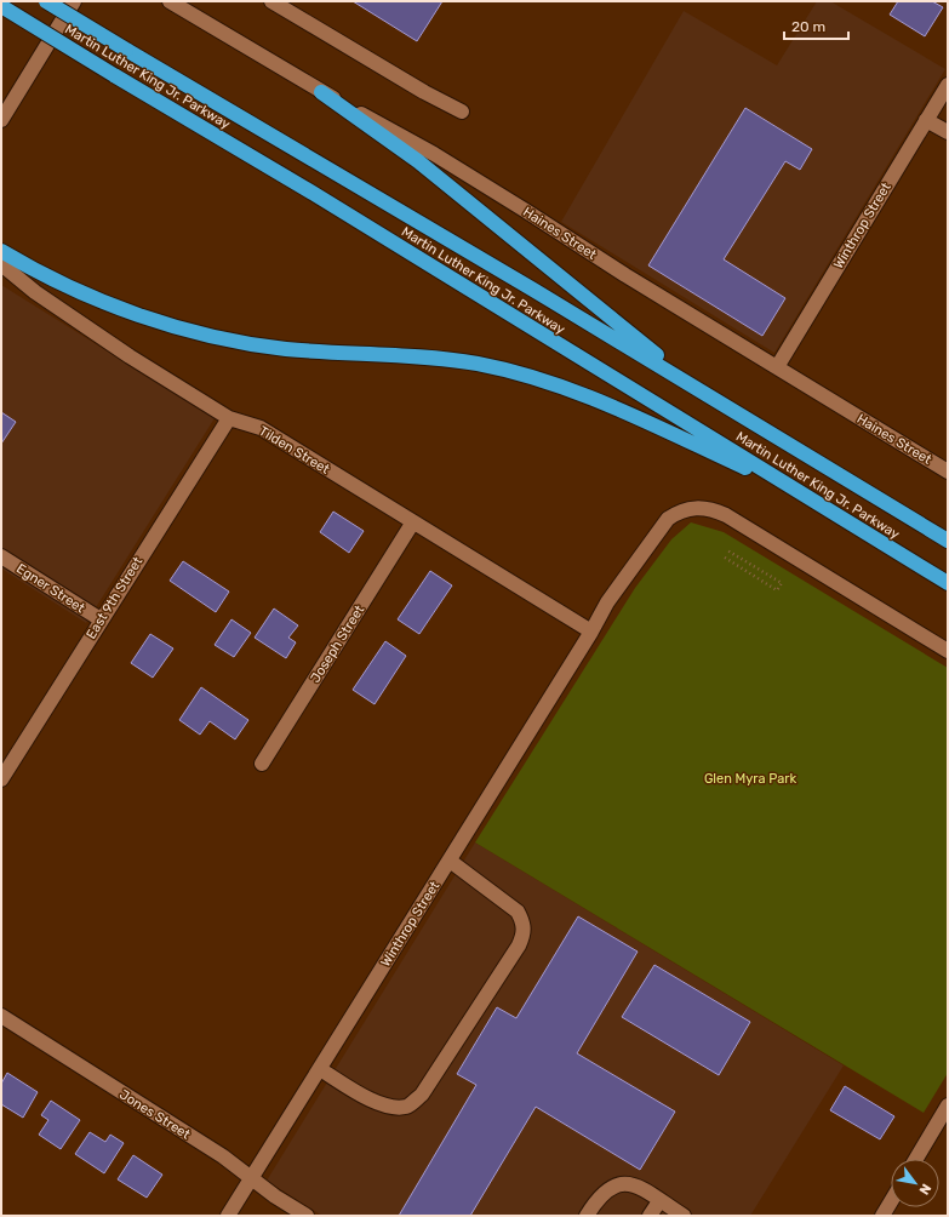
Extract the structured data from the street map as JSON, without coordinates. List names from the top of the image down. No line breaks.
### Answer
{"streets":{"highway":["Martin Luther King Jr. Parkway"],"street":["Winthrop Street","Haines Street","Tilden Street","Egner Street","East 9th Street","Joseph Street","Jones Street"]},"crossings":[["Winthrop Street","Haines Street"],["Winthrop Street","Tilden Street"],["Winthrop Street","Jones Street"],["Tilden Street","East 9th Street"],["Tilden Street","Joseph Street"],["Egner Street","East 9th Street"]],"parks":["Glen Myra Park"],"scale_bar":"20 m","north":"bottom right"}
